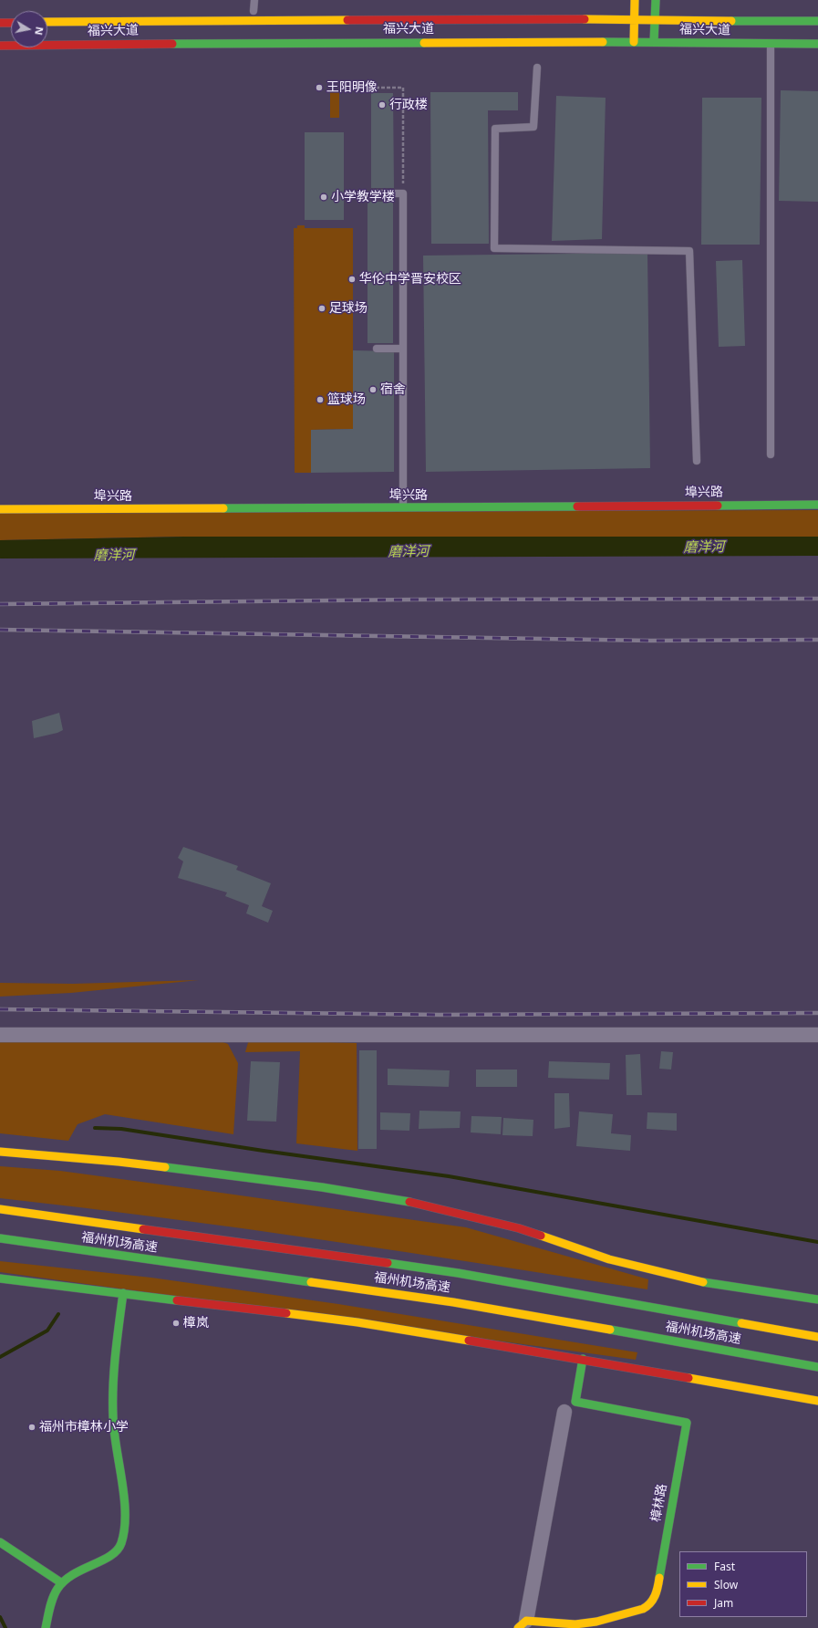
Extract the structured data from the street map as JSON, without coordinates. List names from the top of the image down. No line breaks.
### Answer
{"streets":{"main road":["福兴大道","埠兴路","福州机场高速","樟林路"]},"water":["磨洋河"],"places":["王阳明像","行政楼","小学教学楼","华伦中学晋安校区","足球场","宿舍","篮球场","樟岚","福州市樟林小学"],"legend":["Fast","Slow","Jam"],"north":"right"}
